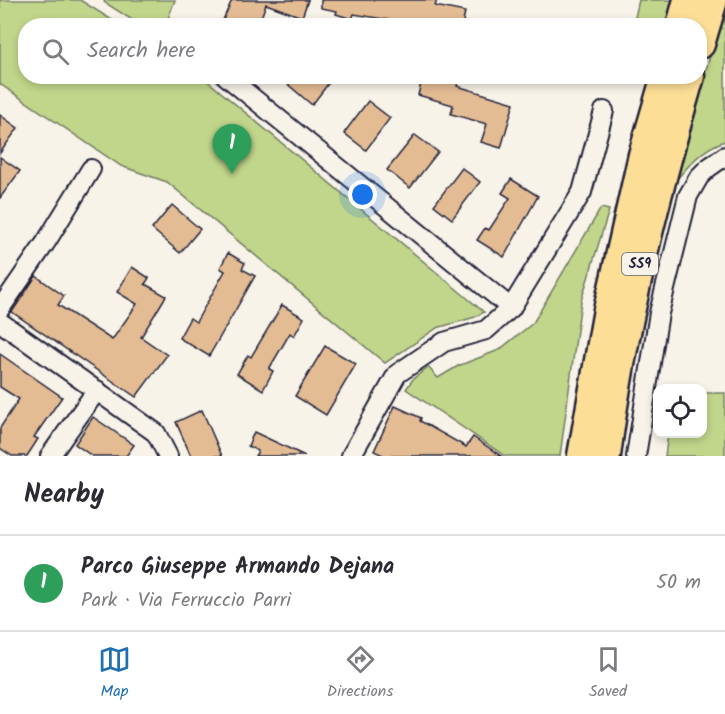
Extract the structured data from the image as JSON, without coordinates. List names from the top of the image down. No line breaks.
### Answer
{"streets":{"main road":["SS9"]},"page":{"search":"Search here","pins":"1","heading":"Nearby","list":[{"mark":"1","name":"Parco Giuseppe Armando Dejana","note":"Park · Via Ferruccio Parri","value":"50 m"}],"nav":["Map","Directions","Saved"]}}
